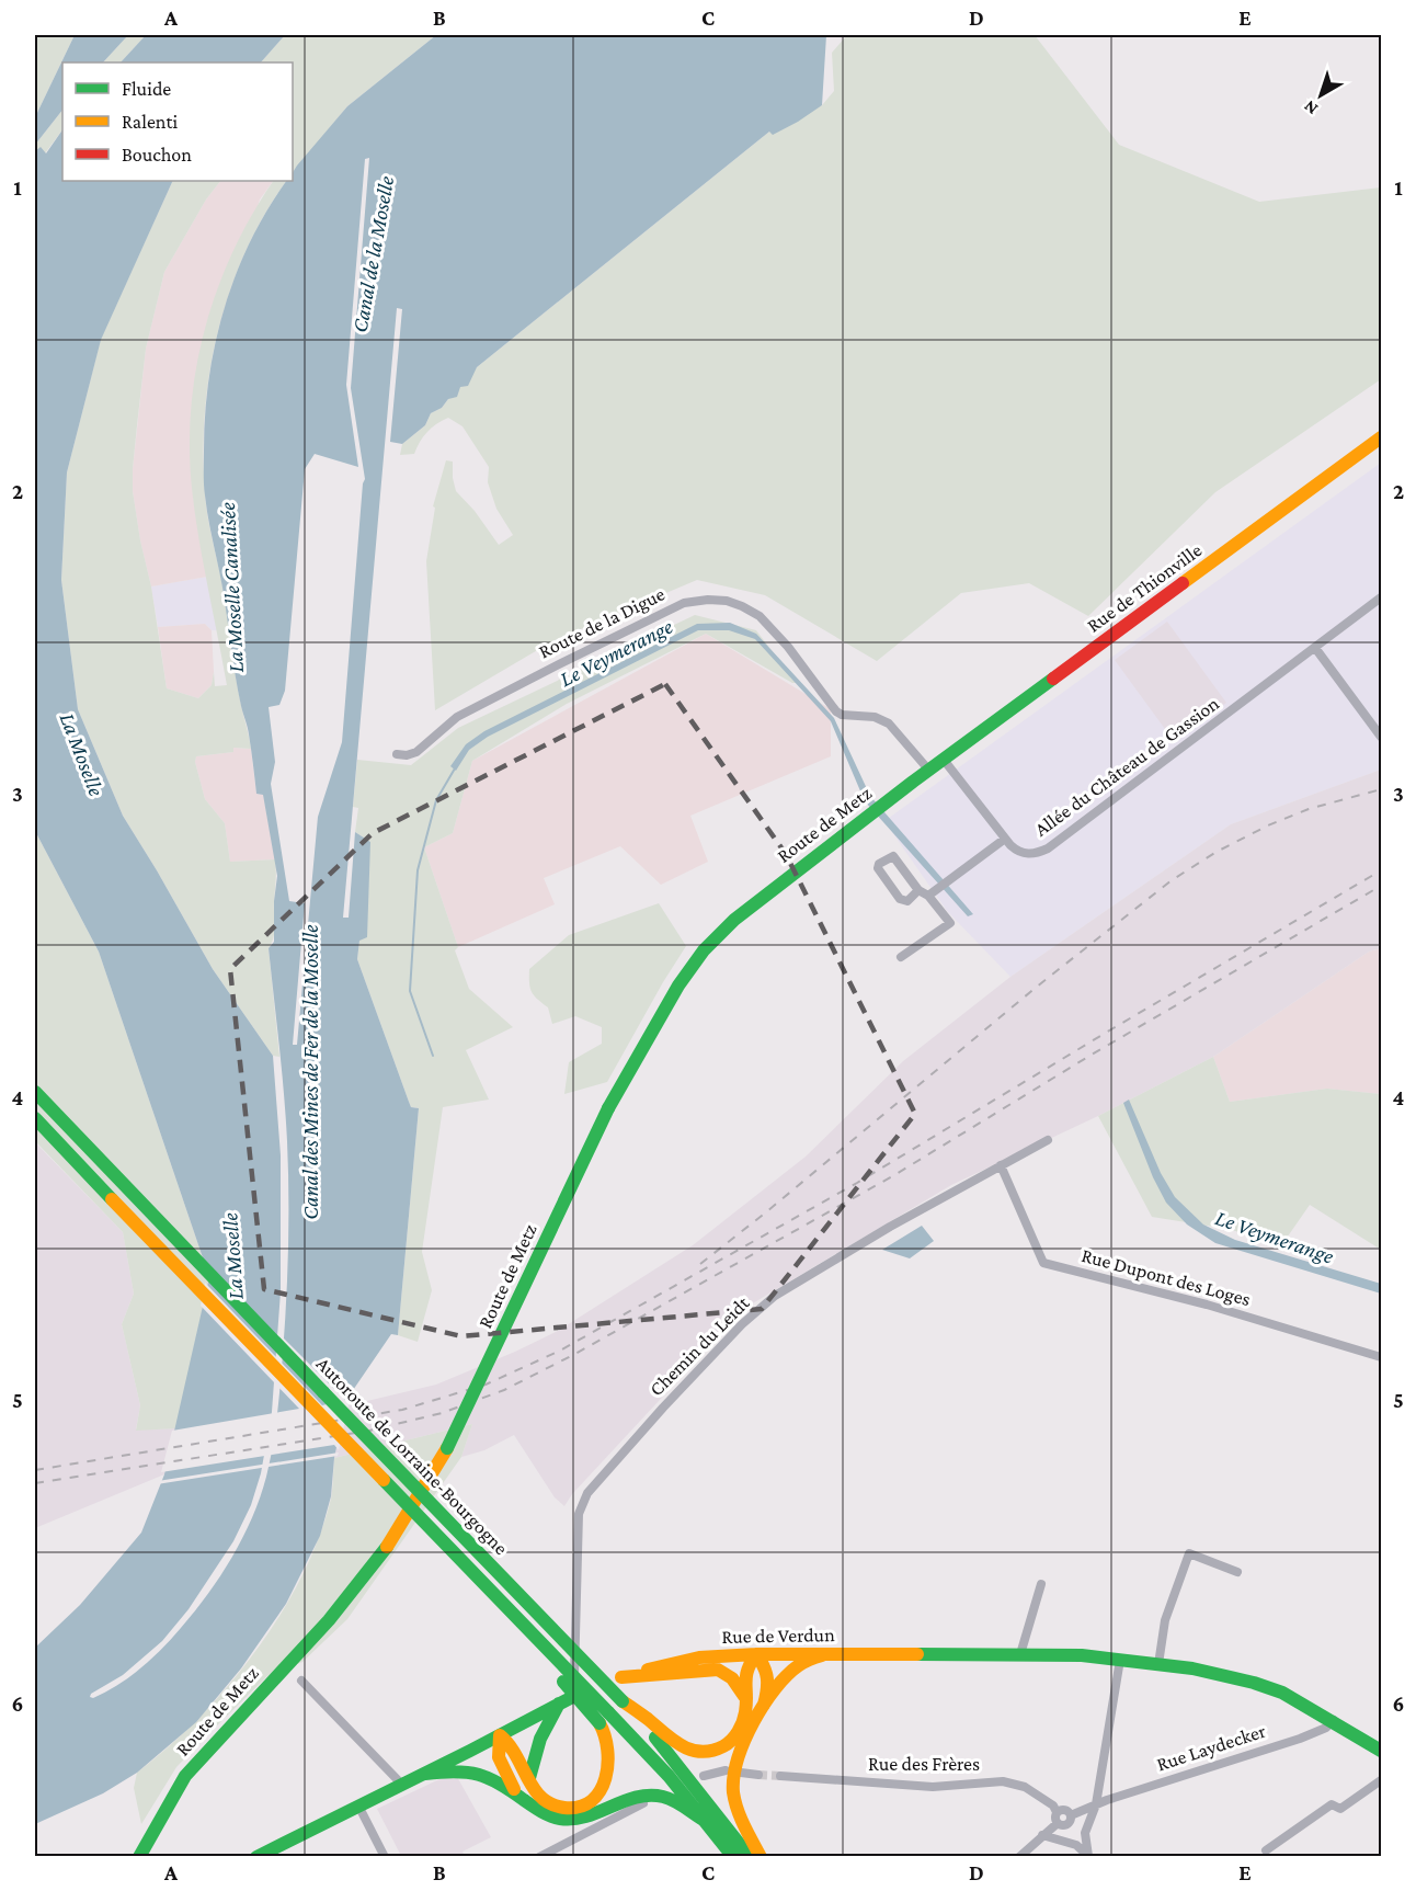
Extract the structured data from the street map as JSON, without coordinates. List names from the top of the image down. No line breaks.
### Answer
{"streets":{"main road":["Rue de Thionville","Route de Metz","Autoroute de Lorraine-Bourgogne","Rue de Verdun"],"street":["Route de la Digue","Allée du Château de Gassion","Rue Dupont des Loges","Chemin du Leidt","Rue Laydecker","Rue des Frères"]},"crossings":[["Rue de Thionville","Route de la Digue"],["Rue de Thionville","Allée du Château de Gassion"],["Rue de Thionville","Route de Metz"],["Route de la Digue","Route de Metz"],["Rue Dupont des Loges","Chemin du Leidt"],["Chemin du Leidt","Rue de Verdun"],["Rue de Verdun","Rue Laydecker"],["Rue Laydecker","Rue des Frères"]],"water":["Canal de la Moselle","La Moselle Canalisée","Le Veymerange","La Moselle","Canal des Mines de Fer de la Moselle"],"legend":["Fluide","Ralenti","Bouchon"],"north":"bottom left","grid":{"columns":["A","B","C","D","E"],"rows":["1","2","3","4","5","6"]}}
